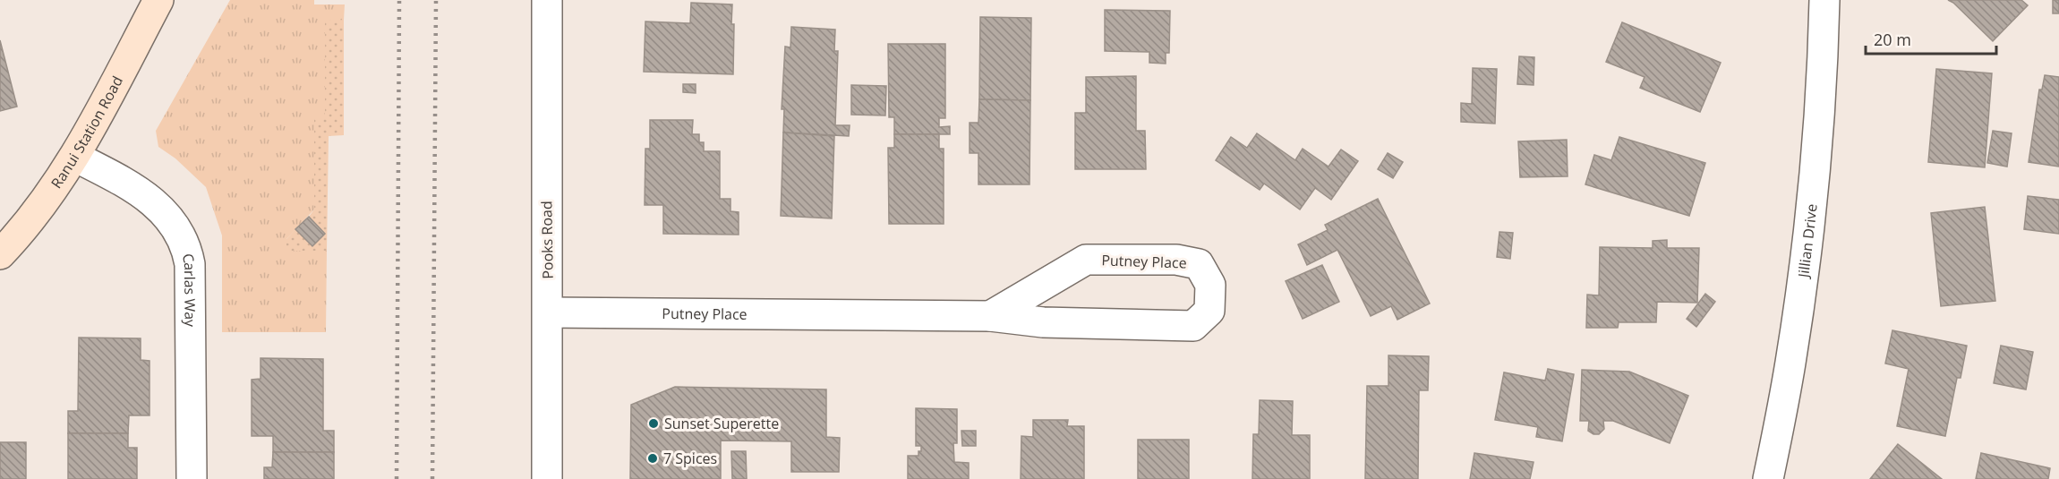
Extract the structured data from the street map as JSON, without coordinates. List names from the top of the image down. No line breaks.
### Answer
{"streets":{"street":["Ranui Station Road","Pooks Road","Jillian Drive","Putney Place","Carlas Way"]},"crossings":[["Ranui Station Road","Carlas Way"],["Pooks Road","Putney Place"]],"places":["Sunset Superette","7 Spices"],"scale_bar":"20 m"}
